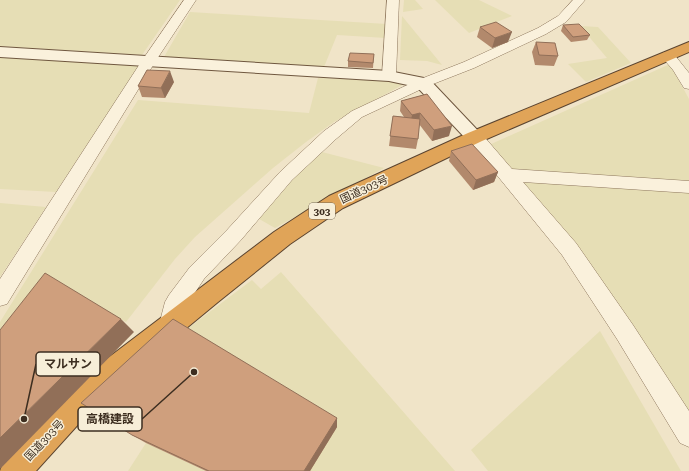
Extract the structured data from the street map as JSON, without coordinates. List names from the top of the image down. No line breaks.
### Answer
{"streets":{"highway":["国道303号","303"]},"places":["高橋建設","マルサン"]}
